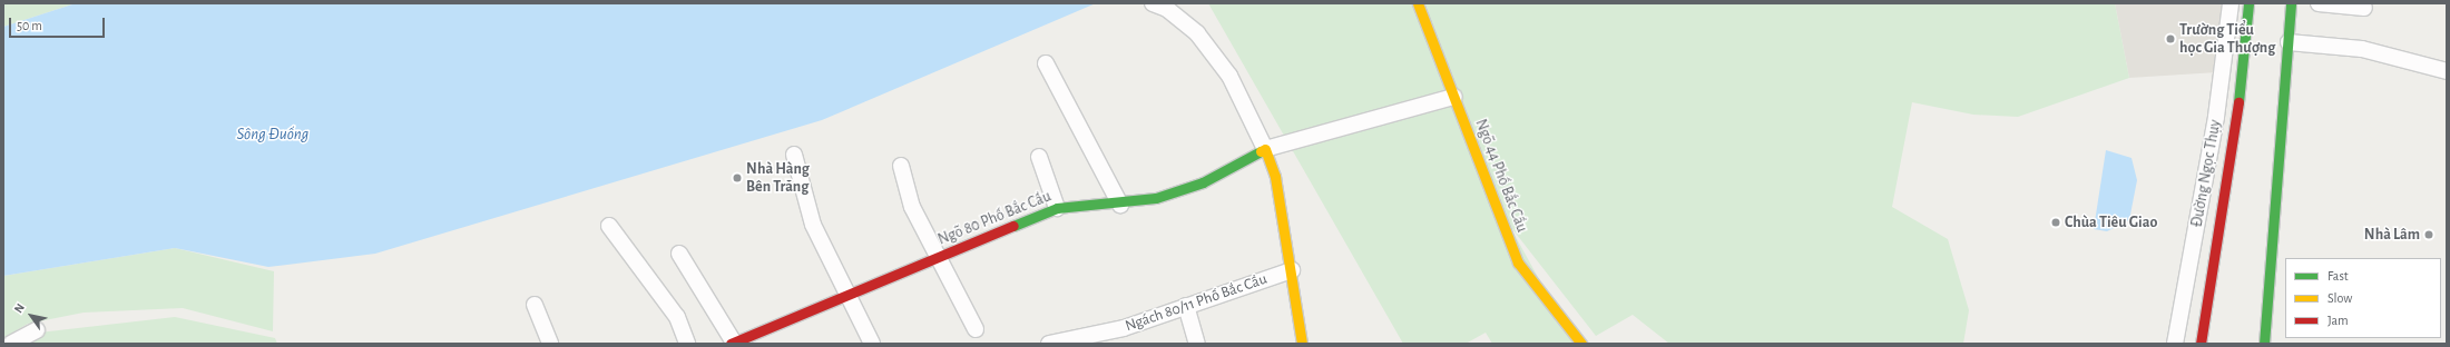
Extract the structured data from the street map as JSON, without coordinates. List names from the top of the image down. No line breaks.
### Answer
{"streets":{"street":["Đường Ngọc Thụy","Ngõ 44 Phố Bắc Cầu","Ngõ 80 Phố Bắc Cầu","Ngách 80/11 Phố Bắc Cầu"]},"water":["Sông Đuống"],"places":["Trường Tiểu học Gia Thượng","Nhà Hàng Bên Trăng","Chùa Tiêu Giao","Nhà Lâm"],"legend":["Fast","Slow","Jam"],"scale_bar":"50 m","north":"top left"}
